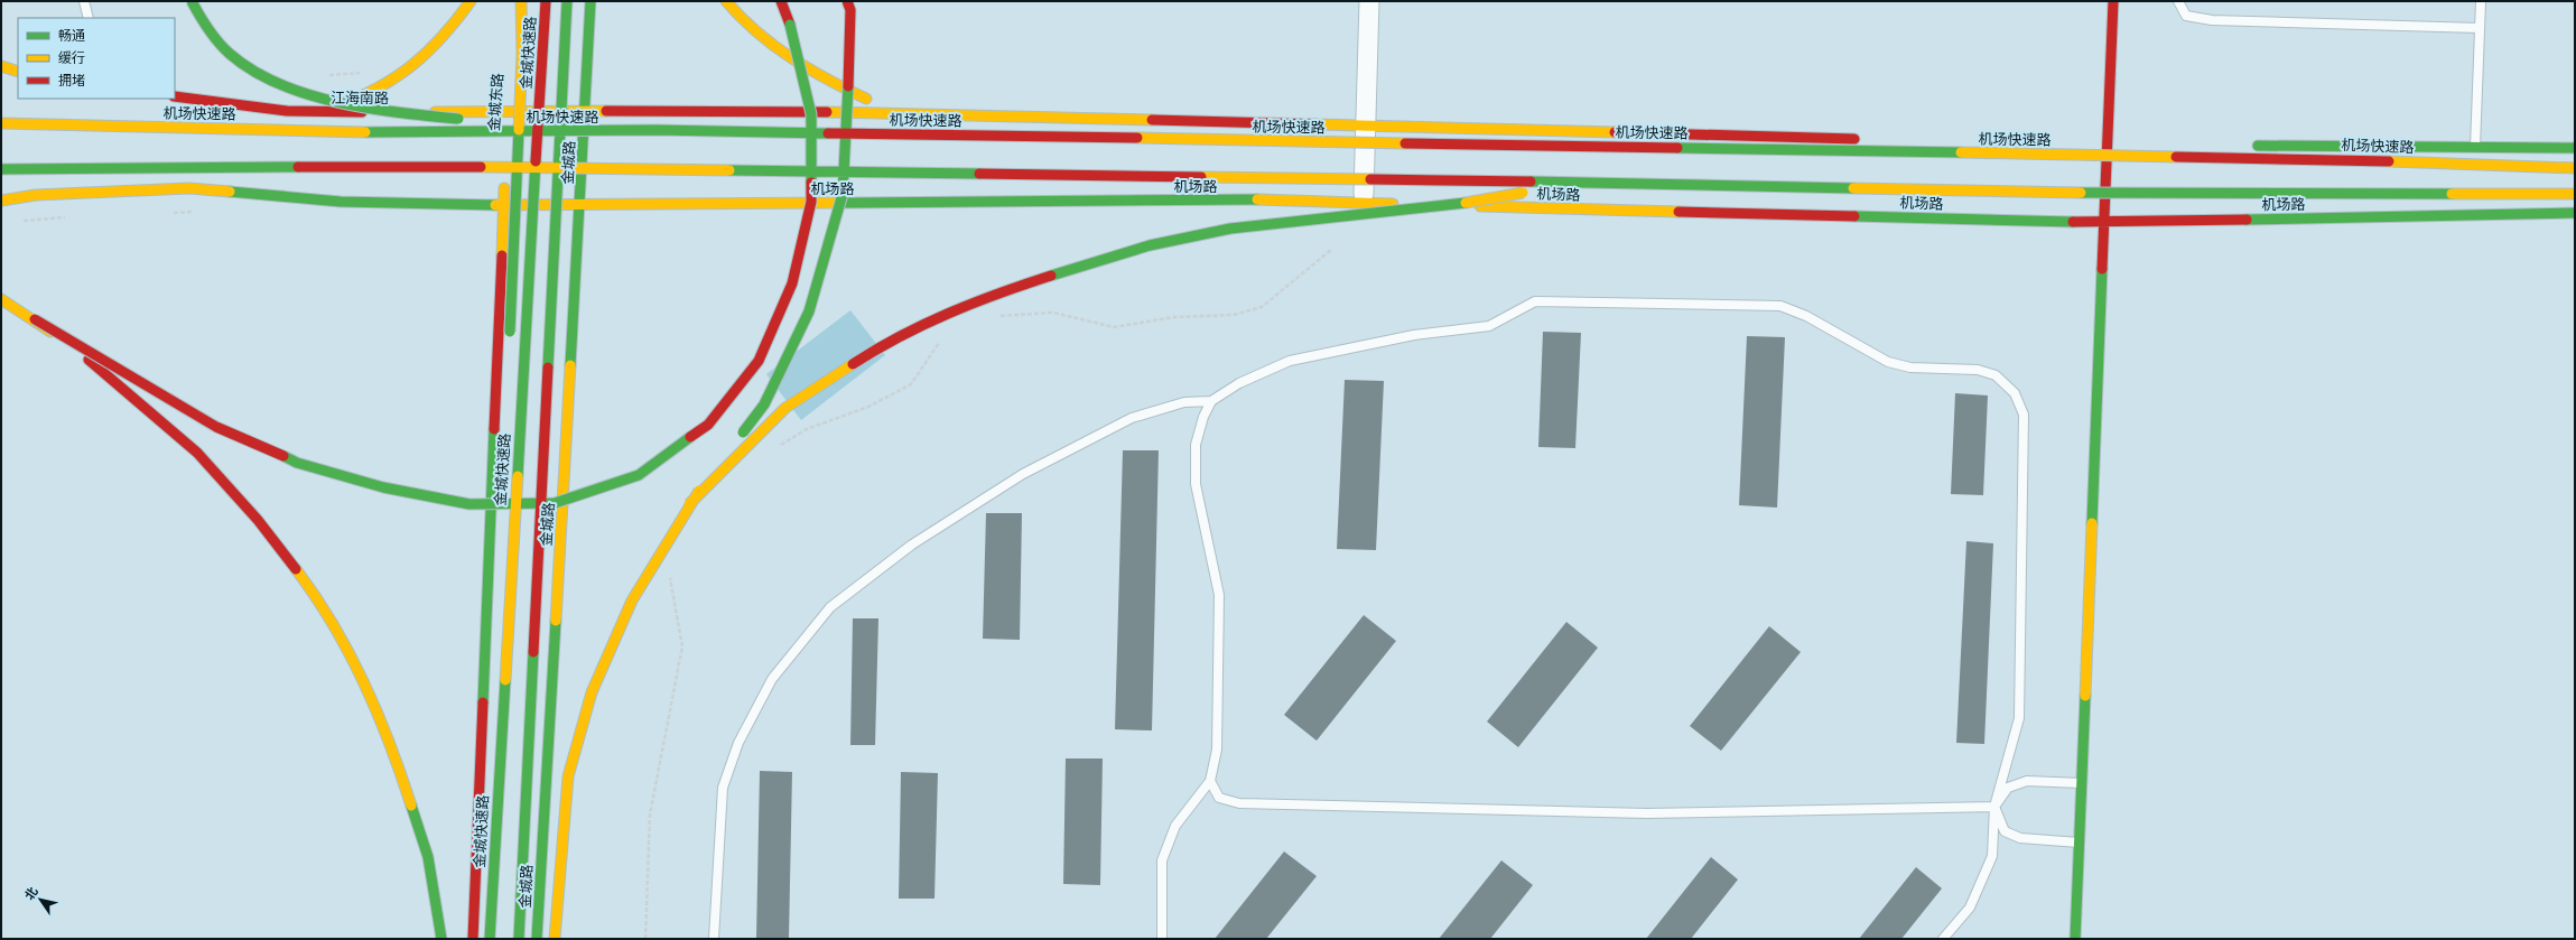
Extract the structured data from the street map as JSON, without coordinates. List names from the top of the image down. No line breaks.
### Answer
{"streets":{"main road":["金城快速路","江海南路","金城东路","机场快速路","金城路","机场路"]},"crossings":[["江海南路","金城东路"],["江海南路","金城路"],["金城东路","机场路"],["金城路","机场路"]],"legend":["畅通","缓行","拥堵"],"north":"top left"}
